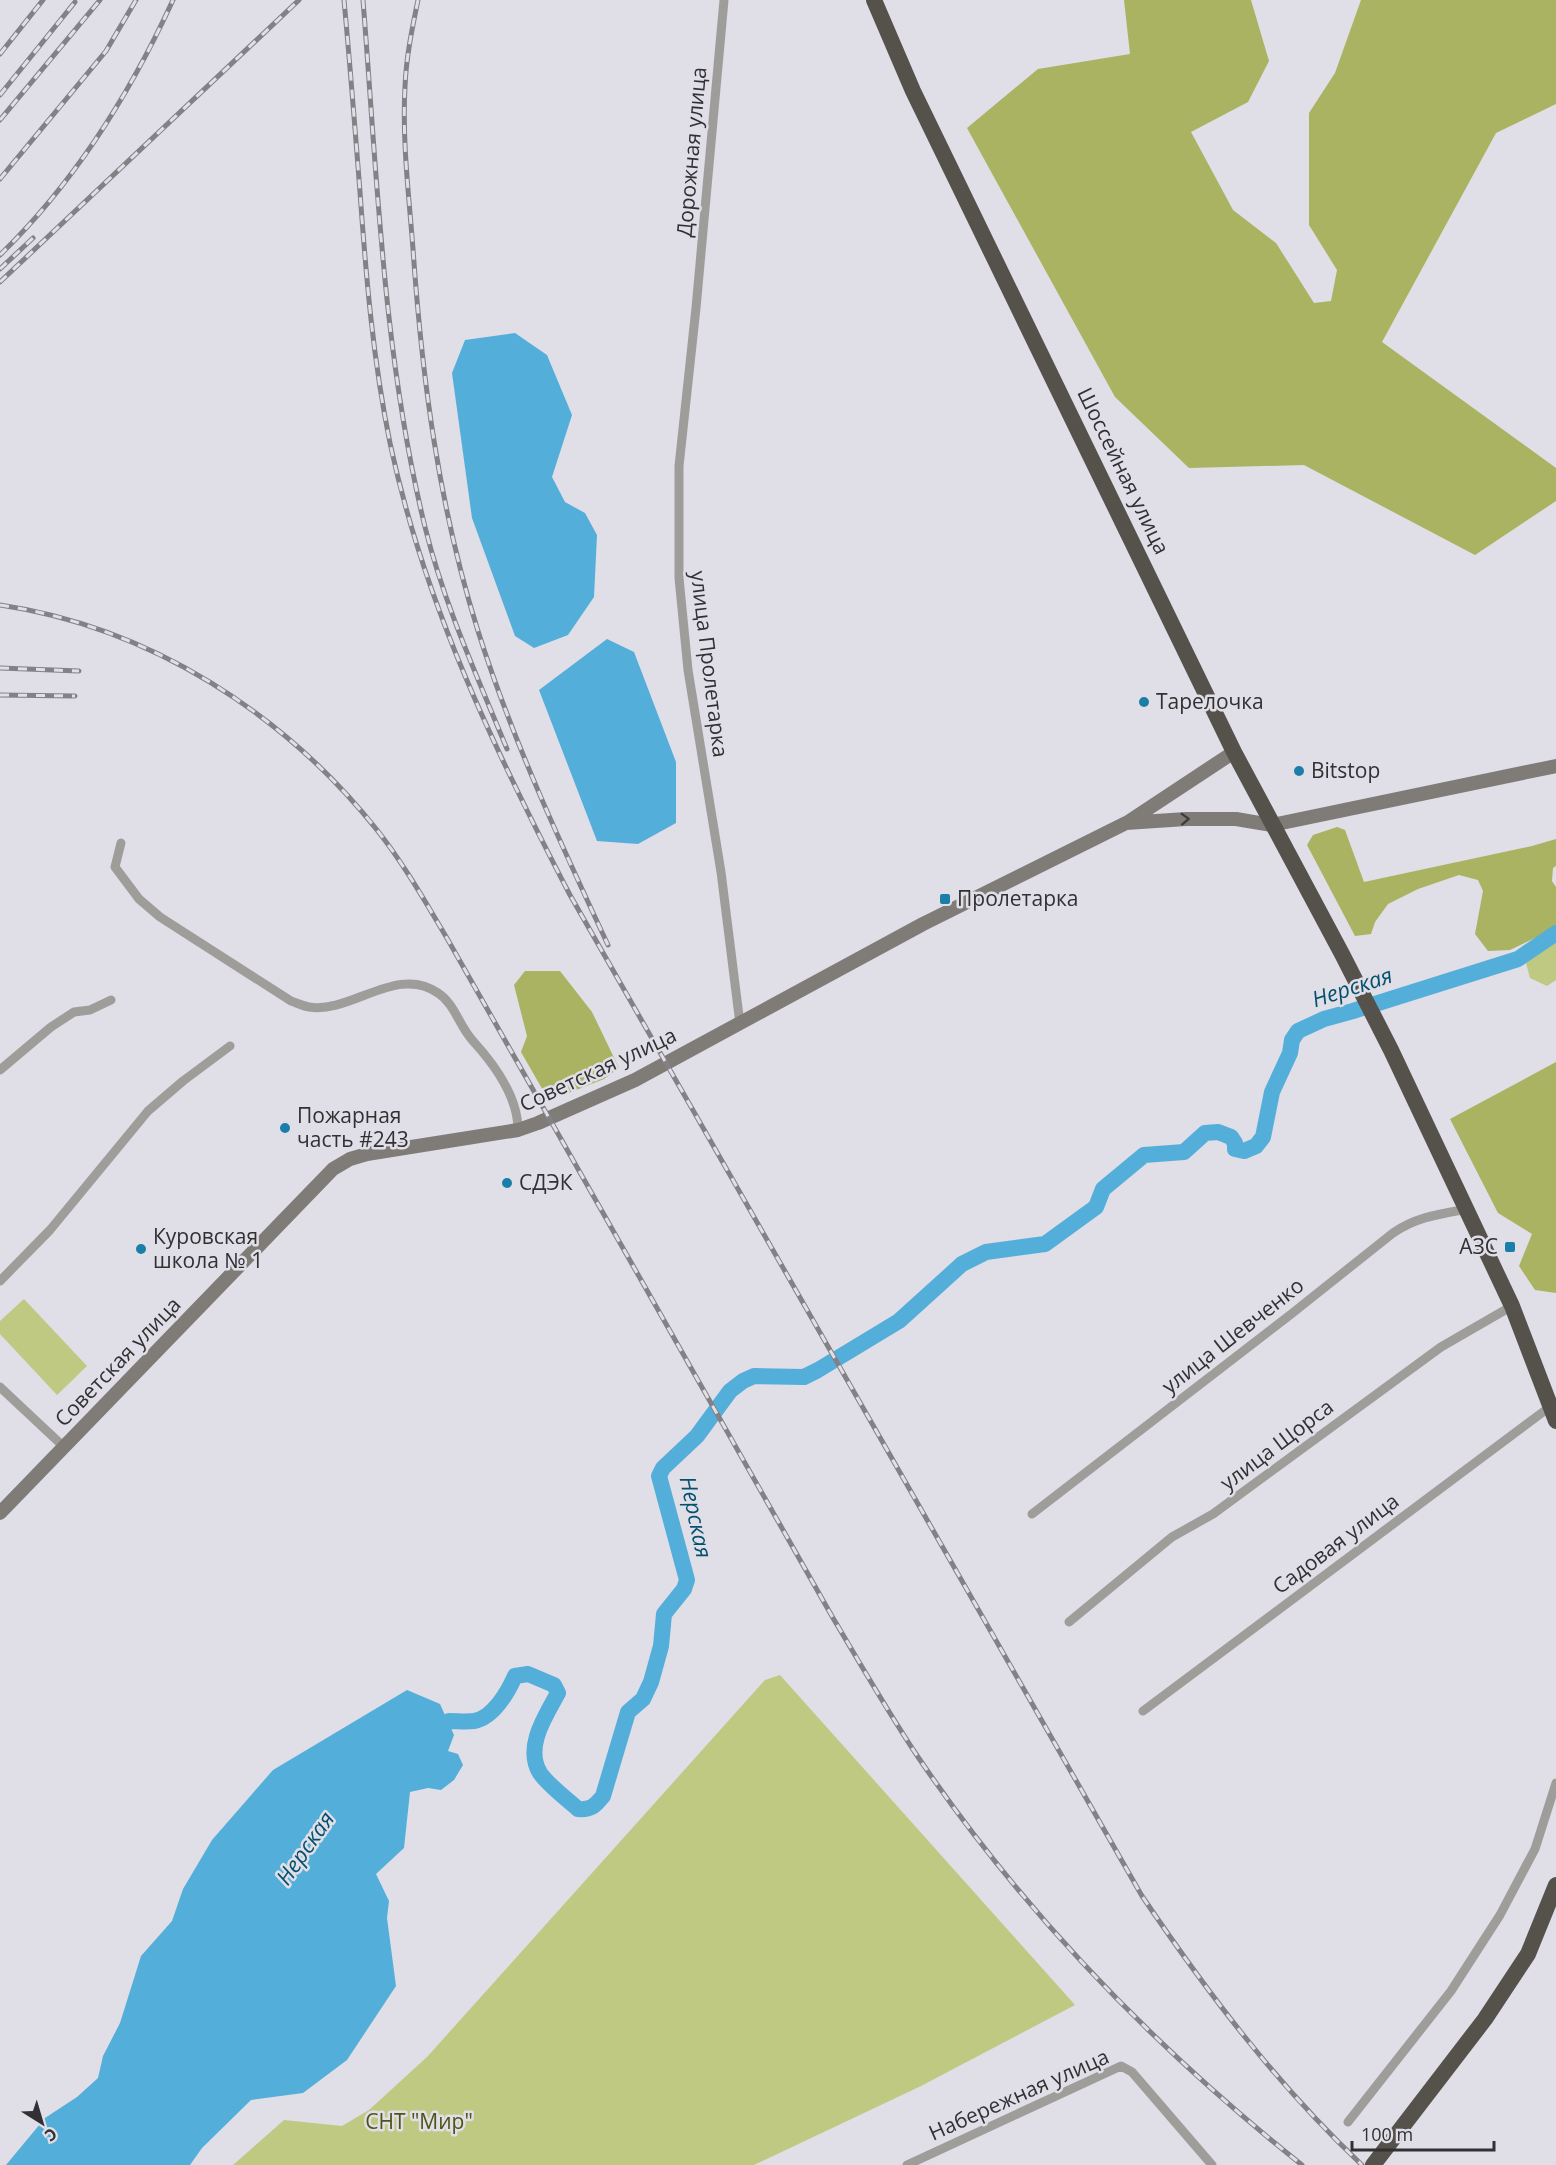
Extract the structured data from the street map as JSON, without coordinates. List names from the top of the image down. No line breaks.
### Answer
{"streets":{"highway":["Шоссейная улица"],"street":["Дорожная улица","улица Пролетарка","Советская улица","улица Шевченко","улица Щорса","Садовая улица","Набережная улица"]},"crossings":[["Дорожная улица","улица Пролетарка"],["Шоссейная улица","Советская улица"],["Шоссейная улица","улица Шевченко"],["Шоссейная улица","улица Щорса"],["Шоссейная улица","Садовая улица"],["улица Пролетарка","Советская улица"]],"water":["Нерская"],"parks":["СНТ \"Мир\""],"places":{"other":["Тарелочка","Bitstop","Пожарная часть #243","СДЭК","Куровская школа № 1"],"transit":["Пролетарка","АЗС"]},"scale_bar":"100 m","north":"bottom right"}
